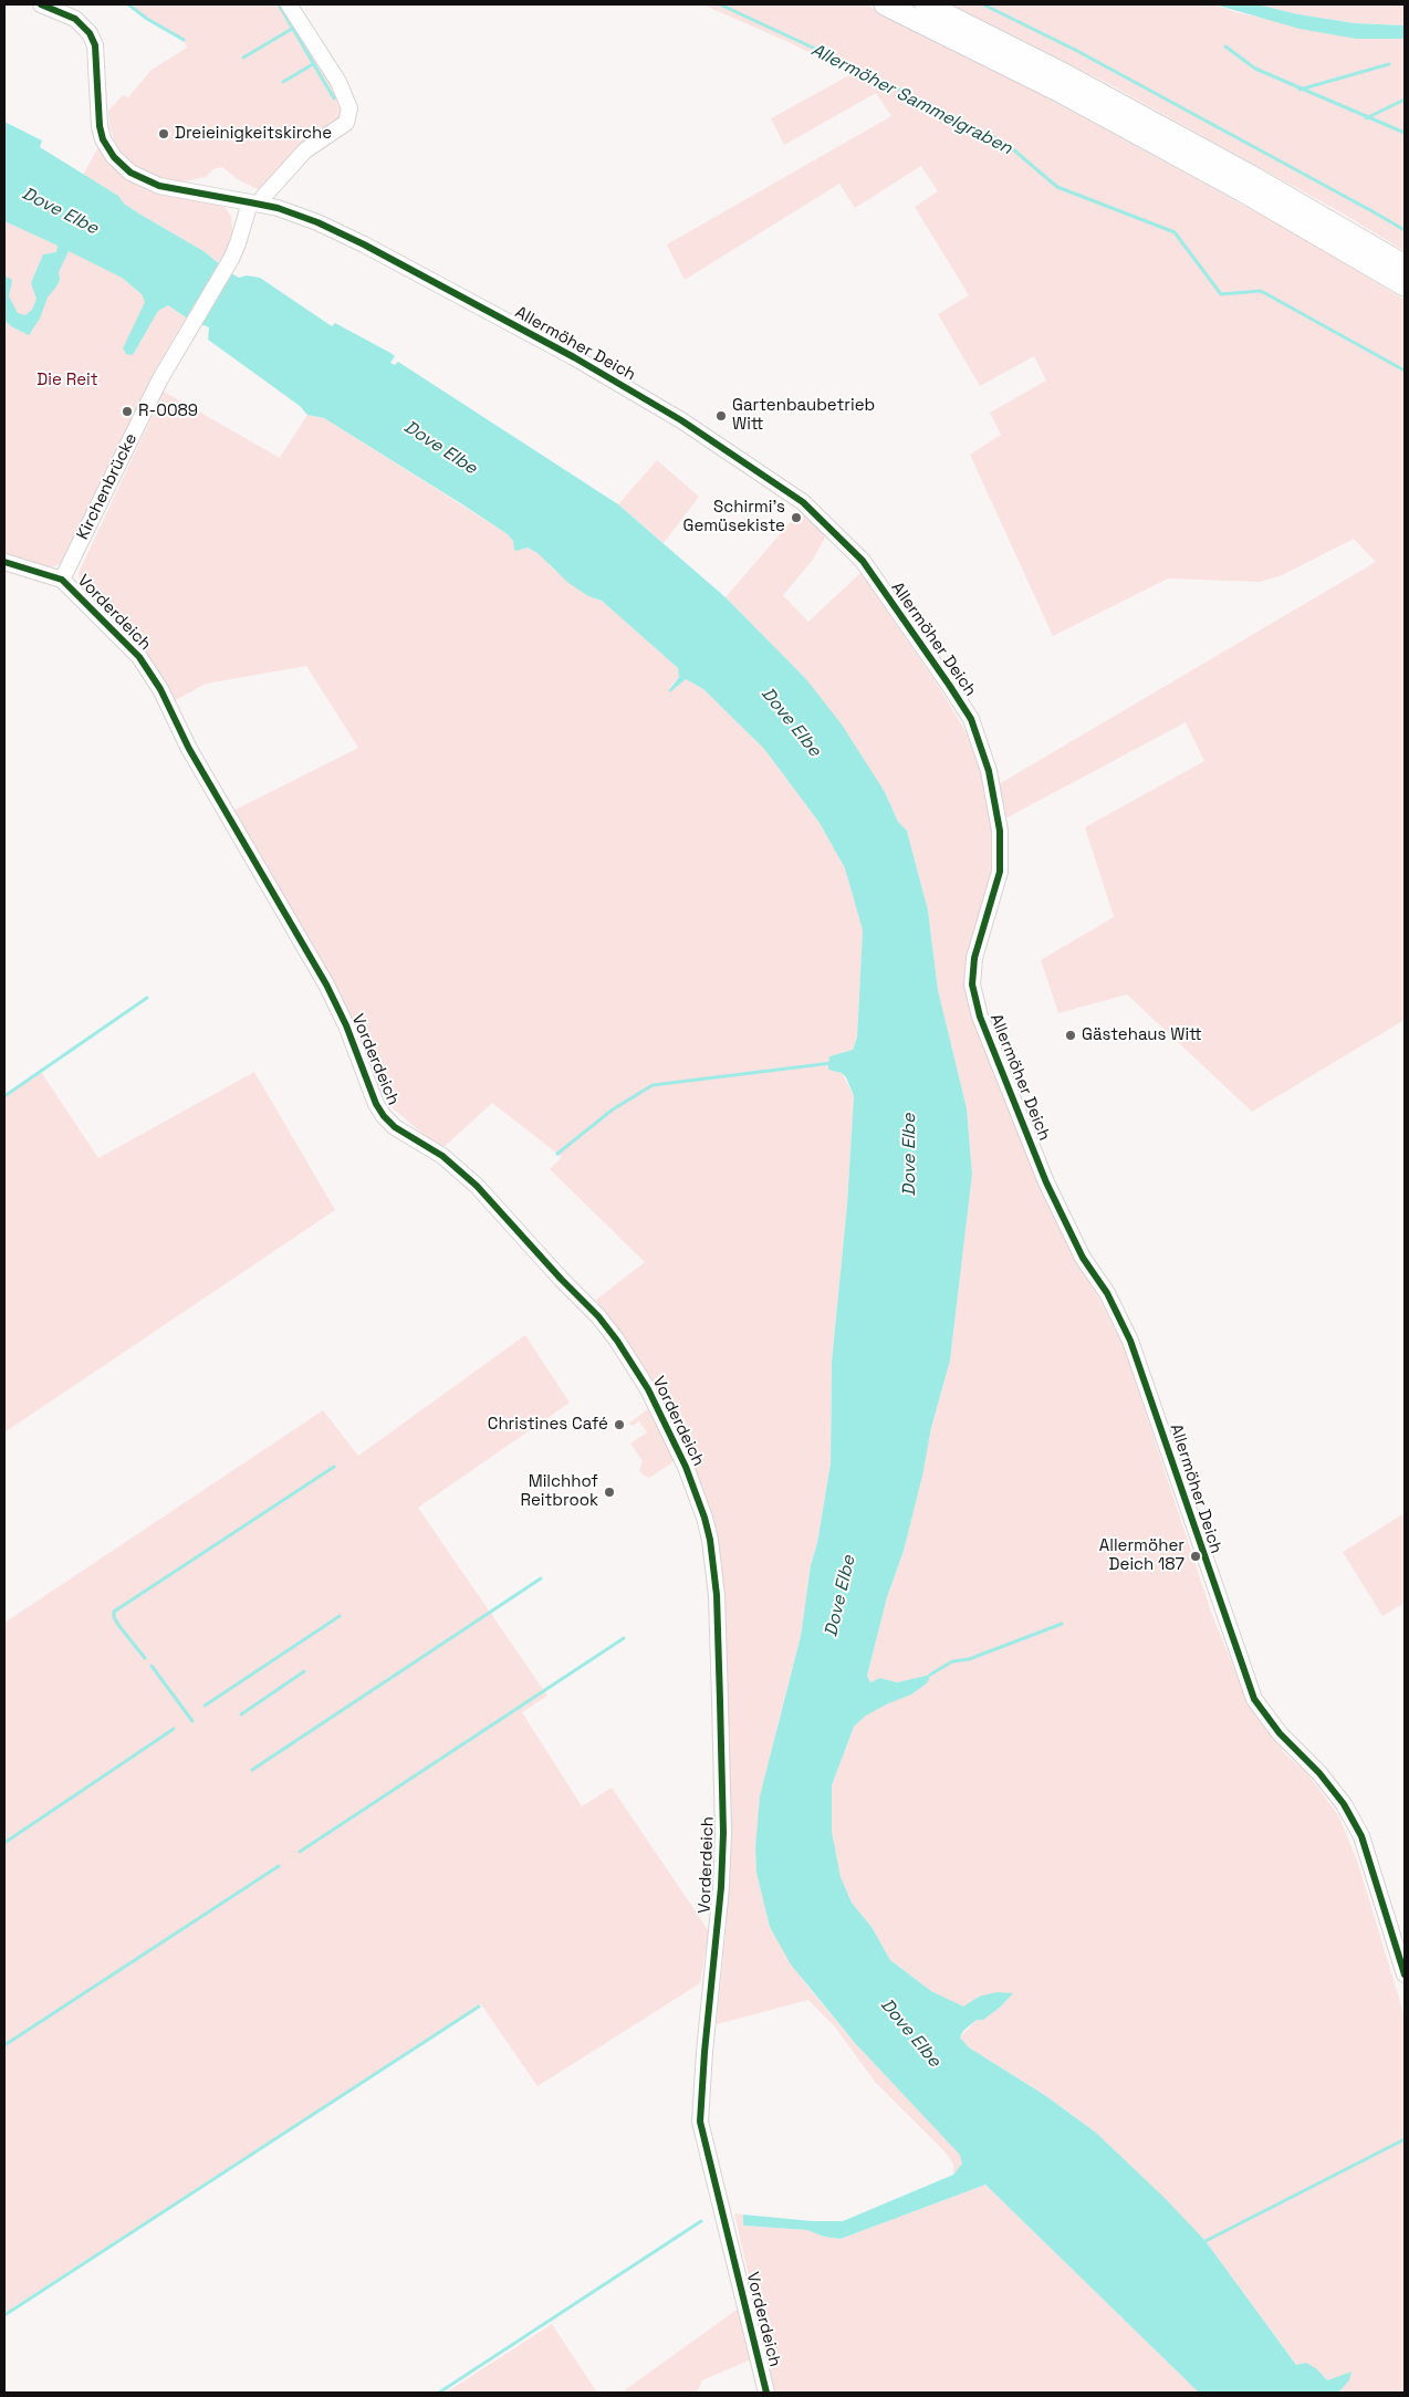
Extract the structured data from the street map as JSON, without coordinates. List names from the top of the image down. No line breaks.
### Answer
{"streets":{"street":["Allermöher Deich","Kirchenbrücke","Vorderdeich"]},"crossings":[["Allermöher Deich","Kirchenbrücke"],["Kirchenbrücke","Vorderdeich"]],"water":["Allermöher Sammelgraben","Dove Elbe"],"parks":["Die Reit"],"places":["Dreieinigkeitskirche","R-0089","Gartenbaubetrieb Witt","Schirmi's Gemüsekiste","Gästehaus Witt","Christines Café","Milchhof Reitbrook","Allermöher Deich 187"]}
